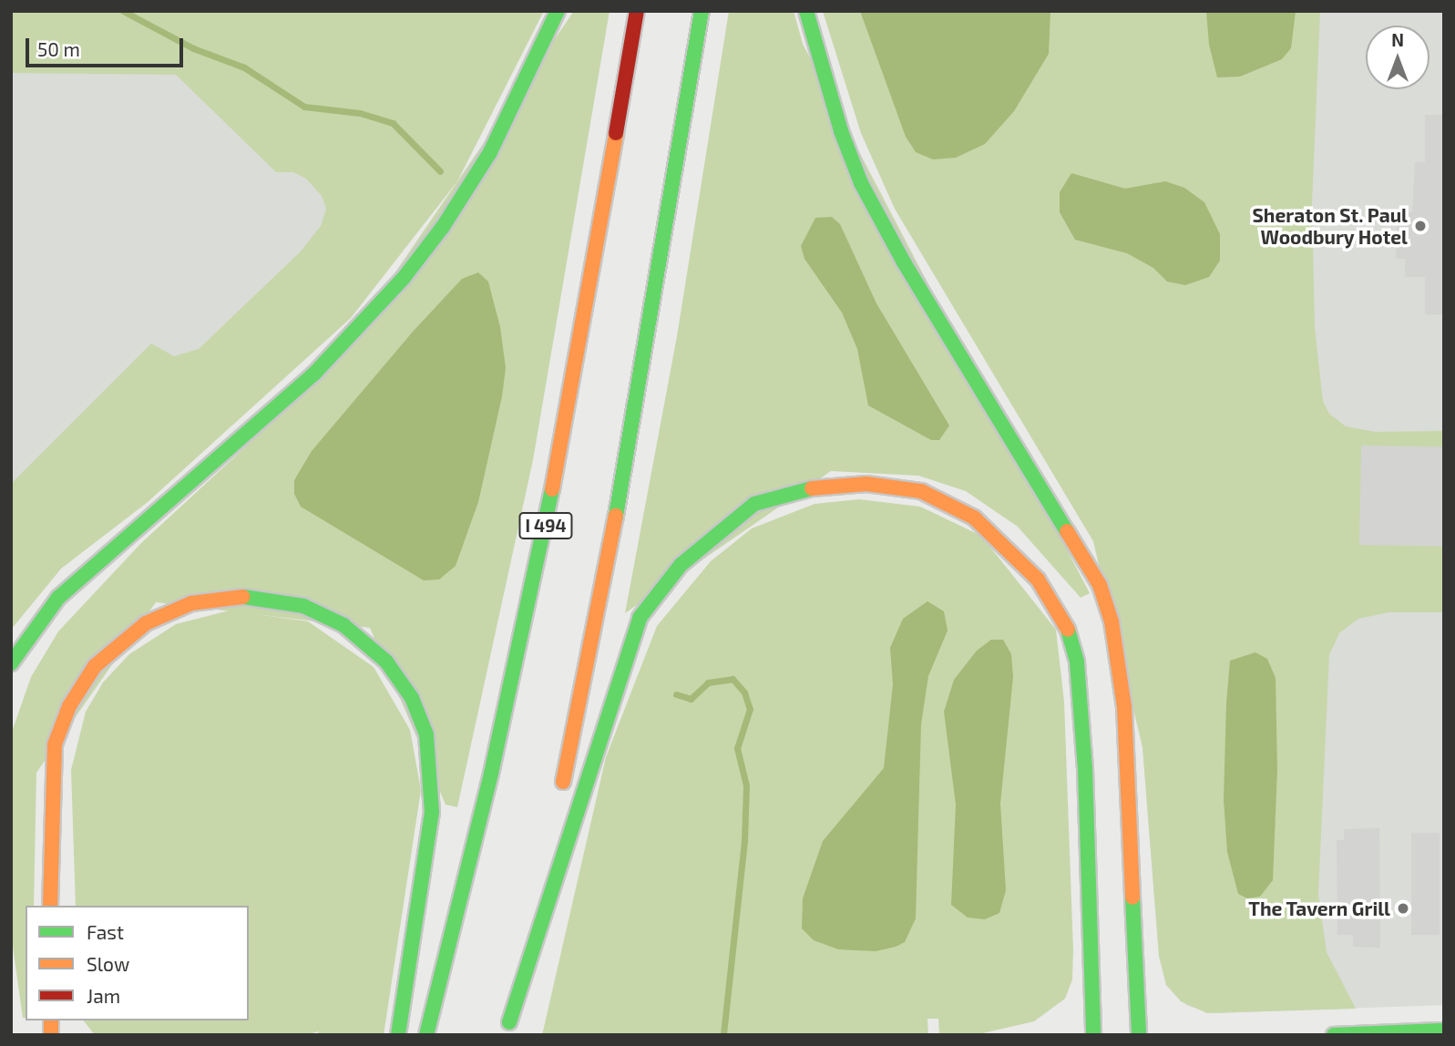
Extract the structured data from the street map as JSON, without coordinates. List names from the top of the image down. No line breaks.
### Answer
{"streets":{"main road":["I 494"]},"places":["Sheraton St. Paul Woodbury Hotel","The Tavern Grill"],"legend":["Fast","Slow","Jam"],"scale_bar":"50 m","north":"top"}
